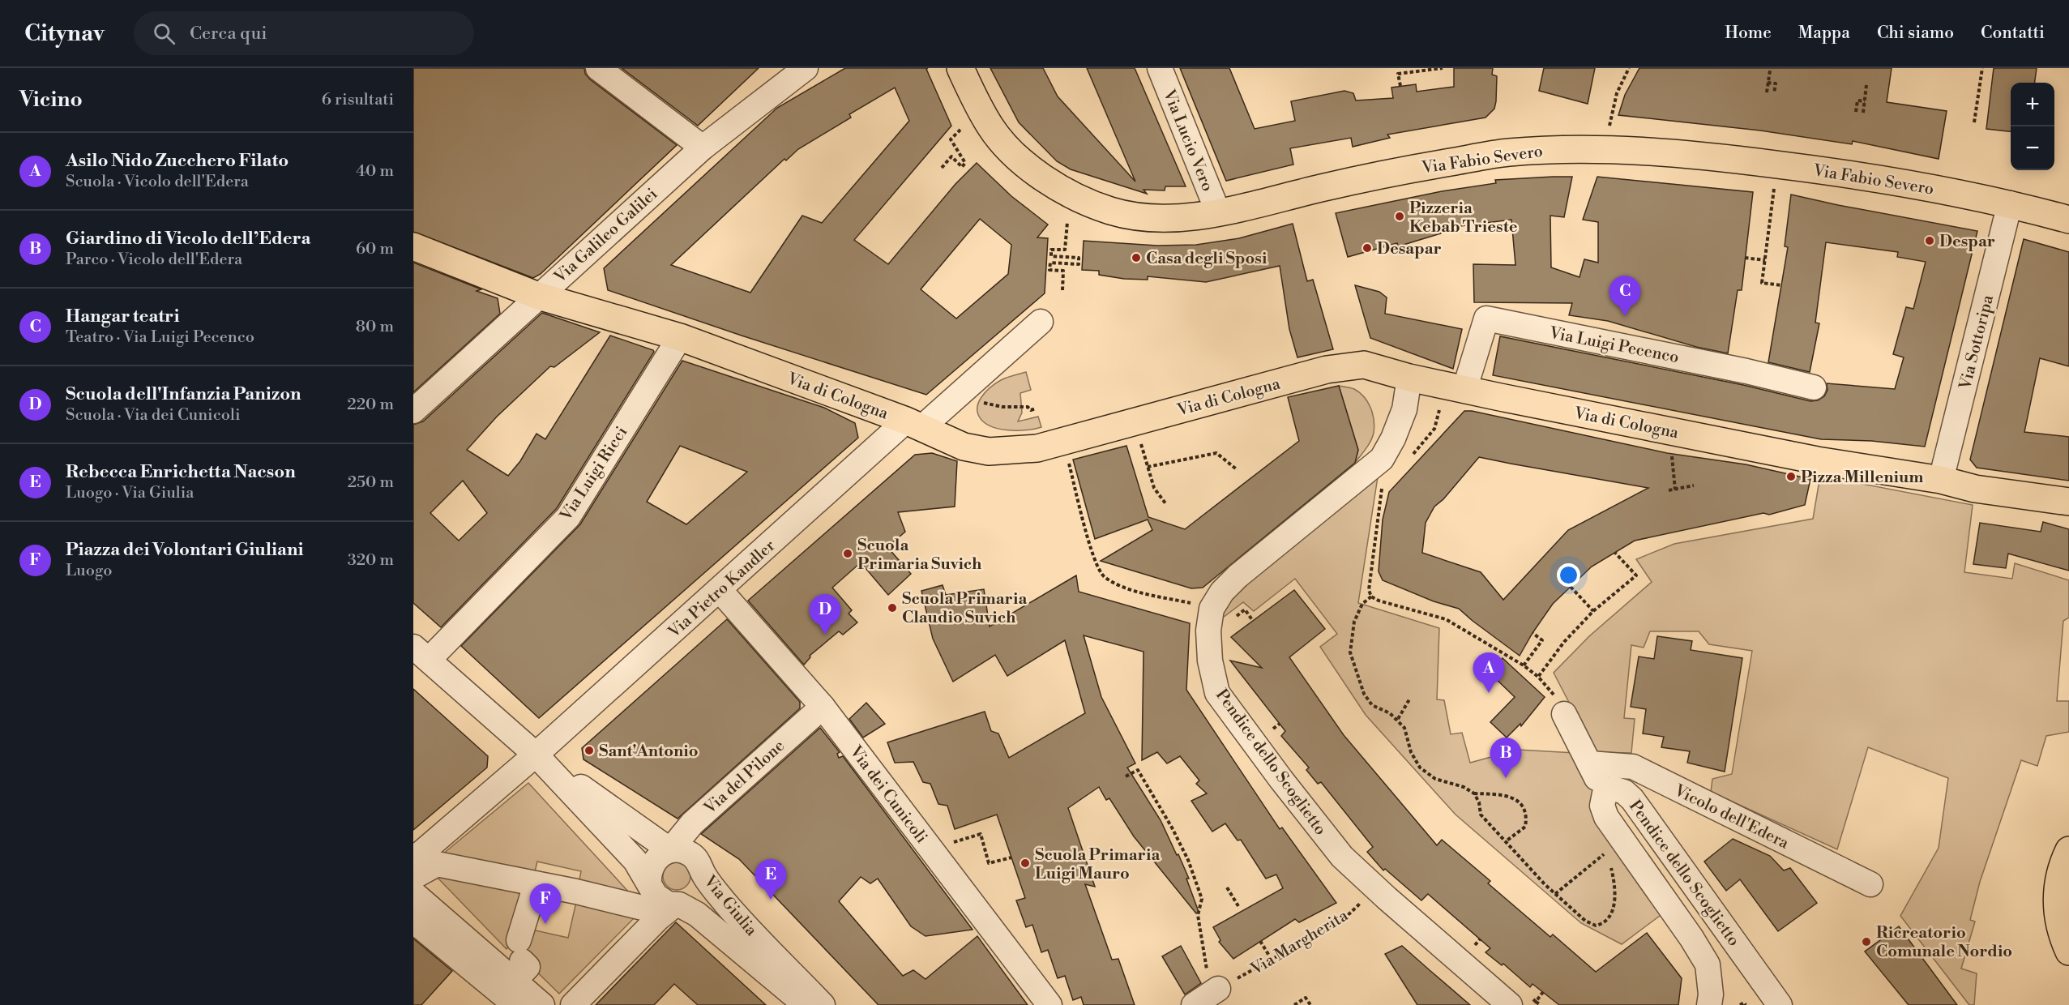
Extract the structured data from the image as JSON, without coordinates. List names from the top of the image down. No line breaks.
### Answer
{"streets":{"main road":["Via Fabio Severo","Via di Cologna"],"street":["Via Lucio Vero","Via Galileo Galilei","Via Sottoripa","Via Luigi Pecenco","Via Luigi Ricci","Via Pietro Kandler","Pendice dello Scoglietto","Via del Pilone","Via dei Cunicoli","Vicolo dell'Edera","Via Giulia"],"path":["Via Margherita"]},"crossings":[["Via Lucio Vero","Via Fabio Severo"],["Via Fabio Severo","Via Sottoripa"],["Via Galileo Galilei","Via di Cologna"],["Via Sottoripa","Via di Cologna"],["Via Luigi Pecenco","Via di Cologna"],["Via di Cologna","Via Luigi Ricci"],["Via di Cologna","Via Pietro Kandler"],["Via di Cologna","Pendice dello Scoglietto"],["Via Luigi Ricci","Via Giulia"],["Via Pietro Kandler","Via dei Cunicoli"],["Via Pietro Kandler","Via Giulia"],["Via del Pilone","Via dei Cunicoli"],["Via del Pilone","Via Giulia"]],"places":["Pizzeria Kebab Trieste","Despar","Desapar","Casa degli Sposi","Pizza Millenium","Scuola Primaria Suvich","Scuola Primaria Claudio Suvich","Sant'Antonio","Scuola Primaria Luigi Mauro","Ricreatorio Comunale Nordio"],"page":{"header":"Citynav","search":"Cerca qui","nav":["Home","Mappa","Chi siamo","Contatti"],"heading":["Vicino","6 risultati"],"map_buttons":["+","−"],"list":[{"mark":"A","name":"Asilo Nido Zucchero Filato","note":"Scuola · Vicolo dell'Edera","value":"40 m"},{"mark":"B","name":"Giardino di Vicolo dell’Edera","note":"Parco · Vicolo dell'Edera","value":"60 m"},{"mark":"C","name":"Hangar teatri","note":"Teatro · Via Luigi Pecenco","value":"80 m"},{"mark":"D","name":"Scuola dell'Infanzia Panizon","note":"Scuola · Via dei Cunicoli","value":"220 m"},{"mark":"E","name":"Rebecca Enrichetta Nacson","note":"Luogo · Via Giulia","value":"250 m"},{"mark":"F","name":"Piazza dei Volontari Giuliani","note":"Luogo","value":"320 m"}],"pins":["C","D","A","B","E","F"]}}
